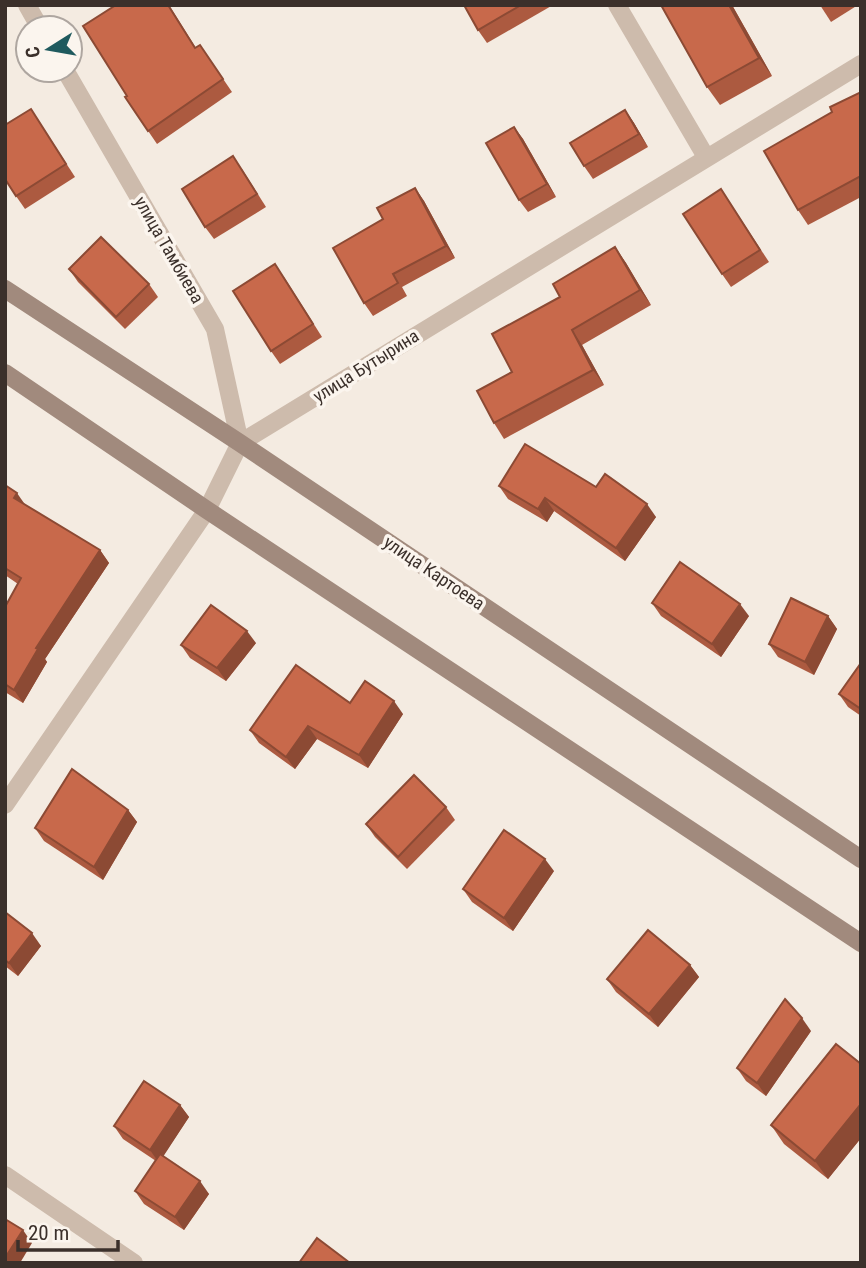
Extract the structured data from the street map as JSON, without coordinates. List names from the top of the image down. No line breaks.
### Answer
{"streets":{"main road":["улица Картоева"],"street":["улица Тамбиева","улица Бутырина"]},"crossings":[["улица Тамбиева","улица Бутырина"],["улица Тамбиева","улица Картоева"],["улица Бутырина","улица Картоева"]],"scale_bar":"20 m","north":"left"}
